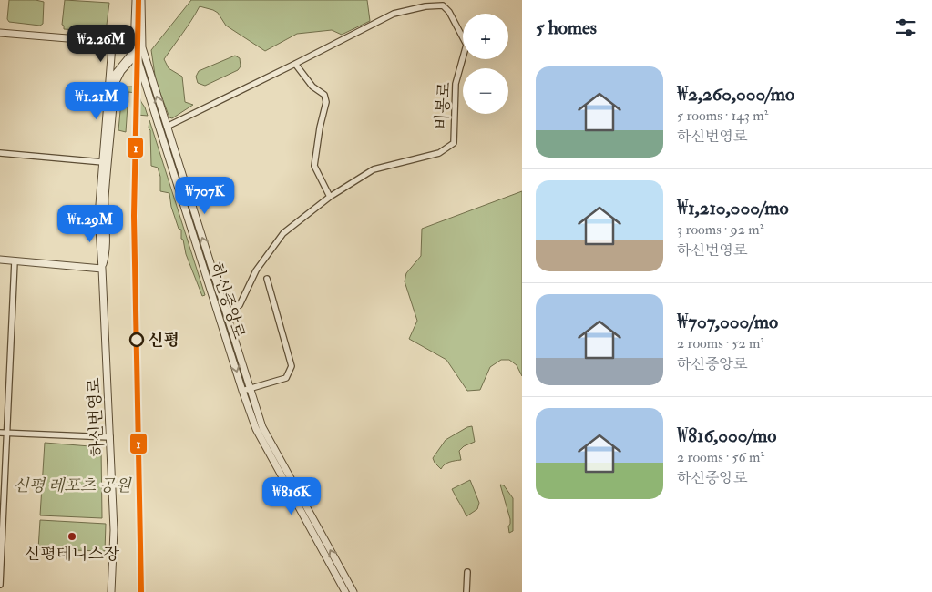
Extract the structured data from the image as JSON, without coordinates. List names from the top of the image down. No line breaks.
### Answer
{"streets":{"street":["비봉로","하신중앙로","하신번영로"]},"crossings":[["비봉로","하신중앙로"],["하신중앙로","하신번영로"]],"parks":["신평 레포츠 공원"],"places":["신평","신평테니스장"],"lines":["transit line 1"],"page":{"heading":"5 homes","map_buttons":["+","−"],"price":["₩2.26M","₩1.21M","₩707K","₩1.29M","₩816K"],"list":[{"name":"₩2,260,000/mo","note":"5 rooms · 143 m² · 하신번영로"},{"name":"₩1,210,000/mo","note":"3 rooms · 92 m² · 하신번영로"},{"name":"₩707,000/mo","note":"2 rooms · 52 m² · 하신중앙로"},{"name":"₩816,000/mo","note":"2 rooms · 56 m² · 하신중앙로"}]}}
